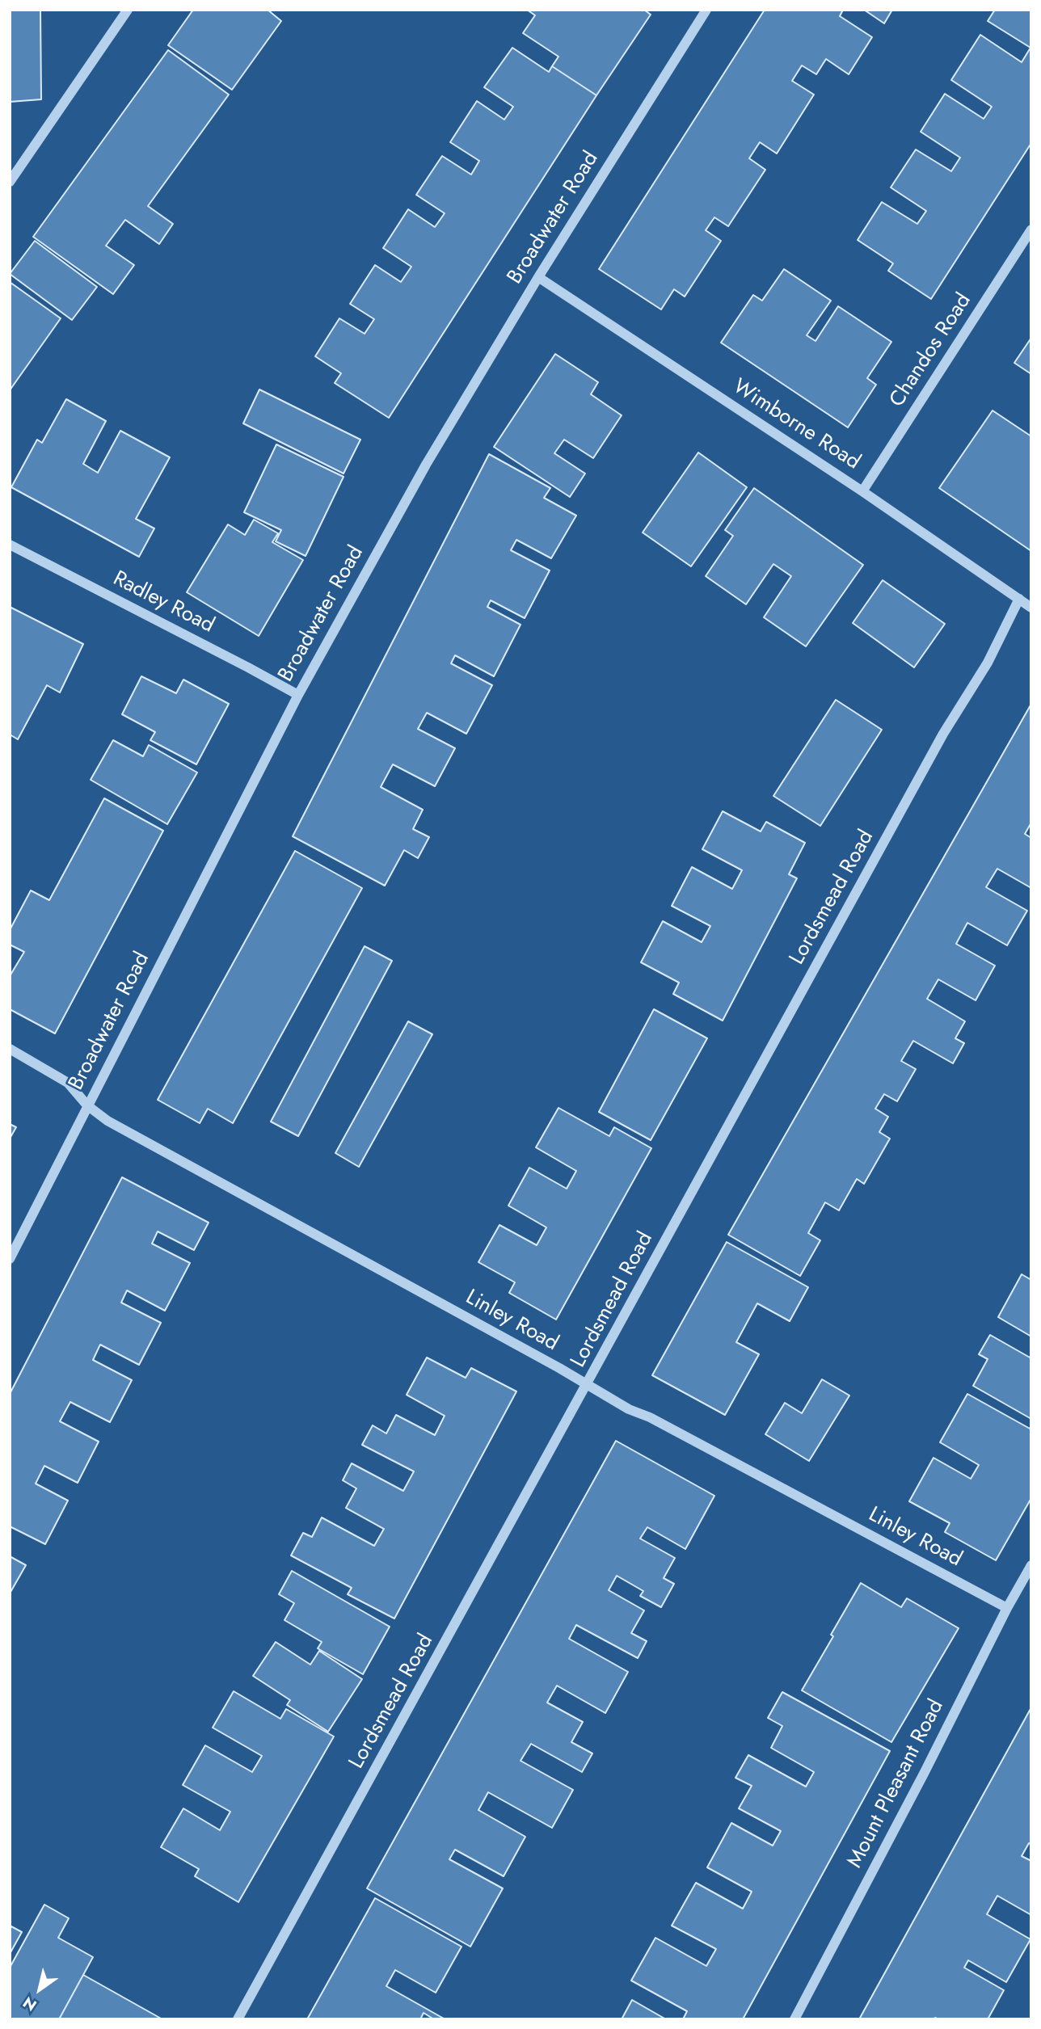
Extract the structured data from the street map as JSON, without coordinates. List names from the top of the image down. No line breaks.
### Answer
{"streets":{"street":["Broadwater Road","Chandos Road","Wimborne Road","Radley Road","Lordsmead Road","Linley Road","Mount Pleasant Road"]},"crossings":[["Broadwater Road","Wimborne Road"],["Broadwater Road","Radley Road"],["Broadwater Road","Linley Road"],["Chandos Road","Wimborne Road"],["Wimborne Road","Lordsmead Road"],["Lordsmead Road","Linley Road"],["Linley Road","Mount Pleasant Road"]],"north":"bottom left"}
